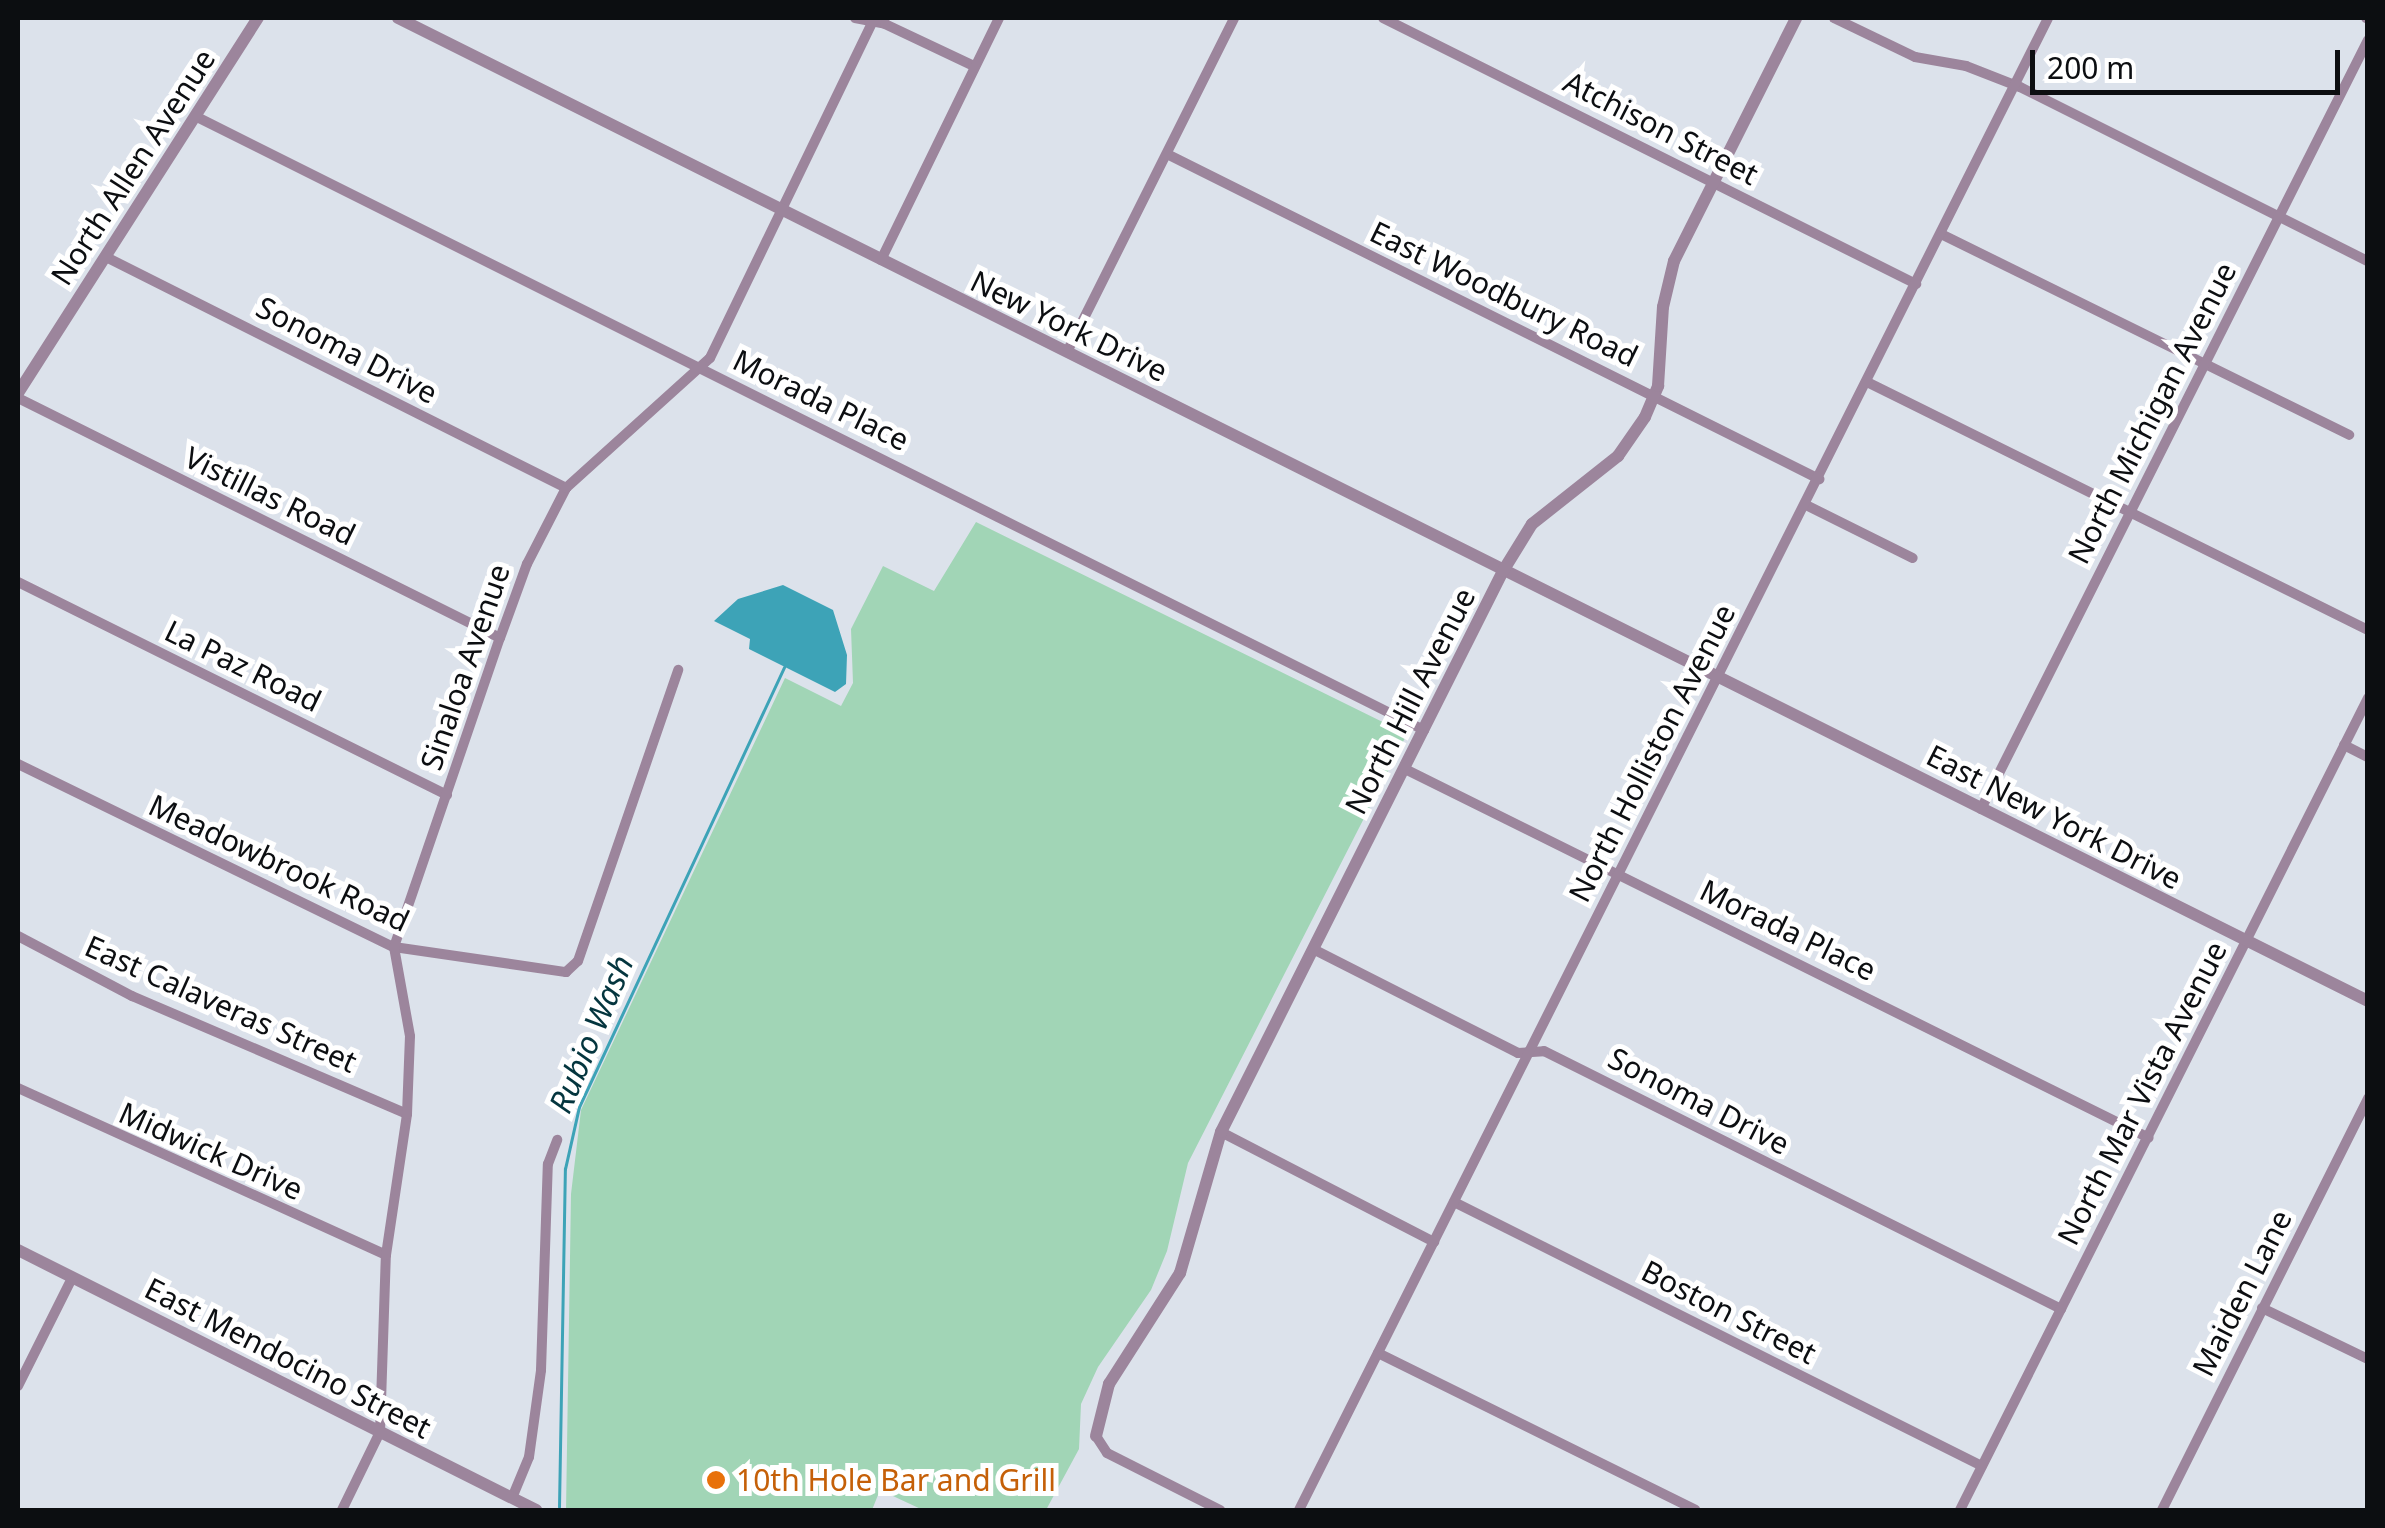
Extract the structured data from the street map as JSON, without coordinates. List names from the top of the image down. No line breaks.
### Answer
{"streets":{"street":["Atchison Street","North Allen Avenue","East Woodbury Road","New York Drive","Sonoma Drive","Morada Place","North Michigan Avenue","Vistillas Road","La Paz Road","Sinaloa Avenue","North Hill Avenue","North Holliston Avenue","East New York Drive","Meadowbrook Road","East Calaveras Street","North Mar Vista Avenue","Midwick Drive","Maiden Lane","Boston Street","East Mendocino Street"]},"crossings":[["Atchison Street","North Hill Avenue"],["Atchison Street","North Holliston Avenue"],["North Allen Avenue","Sonoma Drive"],["North Allen Avenue","Morada Place"],["North Allen Avenue","Vistillas Road"],["East Woodbury Road","North Hill Avenue"],["East Woodbury Road","North Holliston Avenue"],["New York Drive","Sinaloa Avenue"],["New York Drive","North Hill Avenue"],["New York Drive","North Holliston Avenue"],["New York Drive","East New York Drive"],["Sonoma Drive","Sinaloa Avenue"],["Sonoma Drive","North Hill Avenue"],["Sonoma Drive","North Holliston Avenue"],["Sonoma Drive","North Mar Vista Avenue"],["Morada Place","Sinaloa Avenue"],["Morada Place","North Hill Avenue"],["Morada Place","North Holliston Avenue"],["Morada Place","North Mar Vista Avenue"],["North Michigan Avenue","East New York Drive"],["Vistillas Road","Sinaloa Avenue"],["La Paz Road","Sinaloa Avenue"],["Sinaloa Avenue","Meadowbrook Road"],["Sinaloa Avenue","East Calaveras Street"],["Sinaloa Avenue","Midwick Drive"],["Sinaloa Avenue","East Mendocino Street"],["North Holliston Avenue","East New York Drive"],["North Holliston Avenue","Boston Street"],["East New York Drive","North Mar Vista Avenue"],["North Mar Vista Avenue","Boston Street"]],"water":["Rubio Wash"],"places":["10th Hole Bar and Grill"],"scale_bar":"200 m"}
